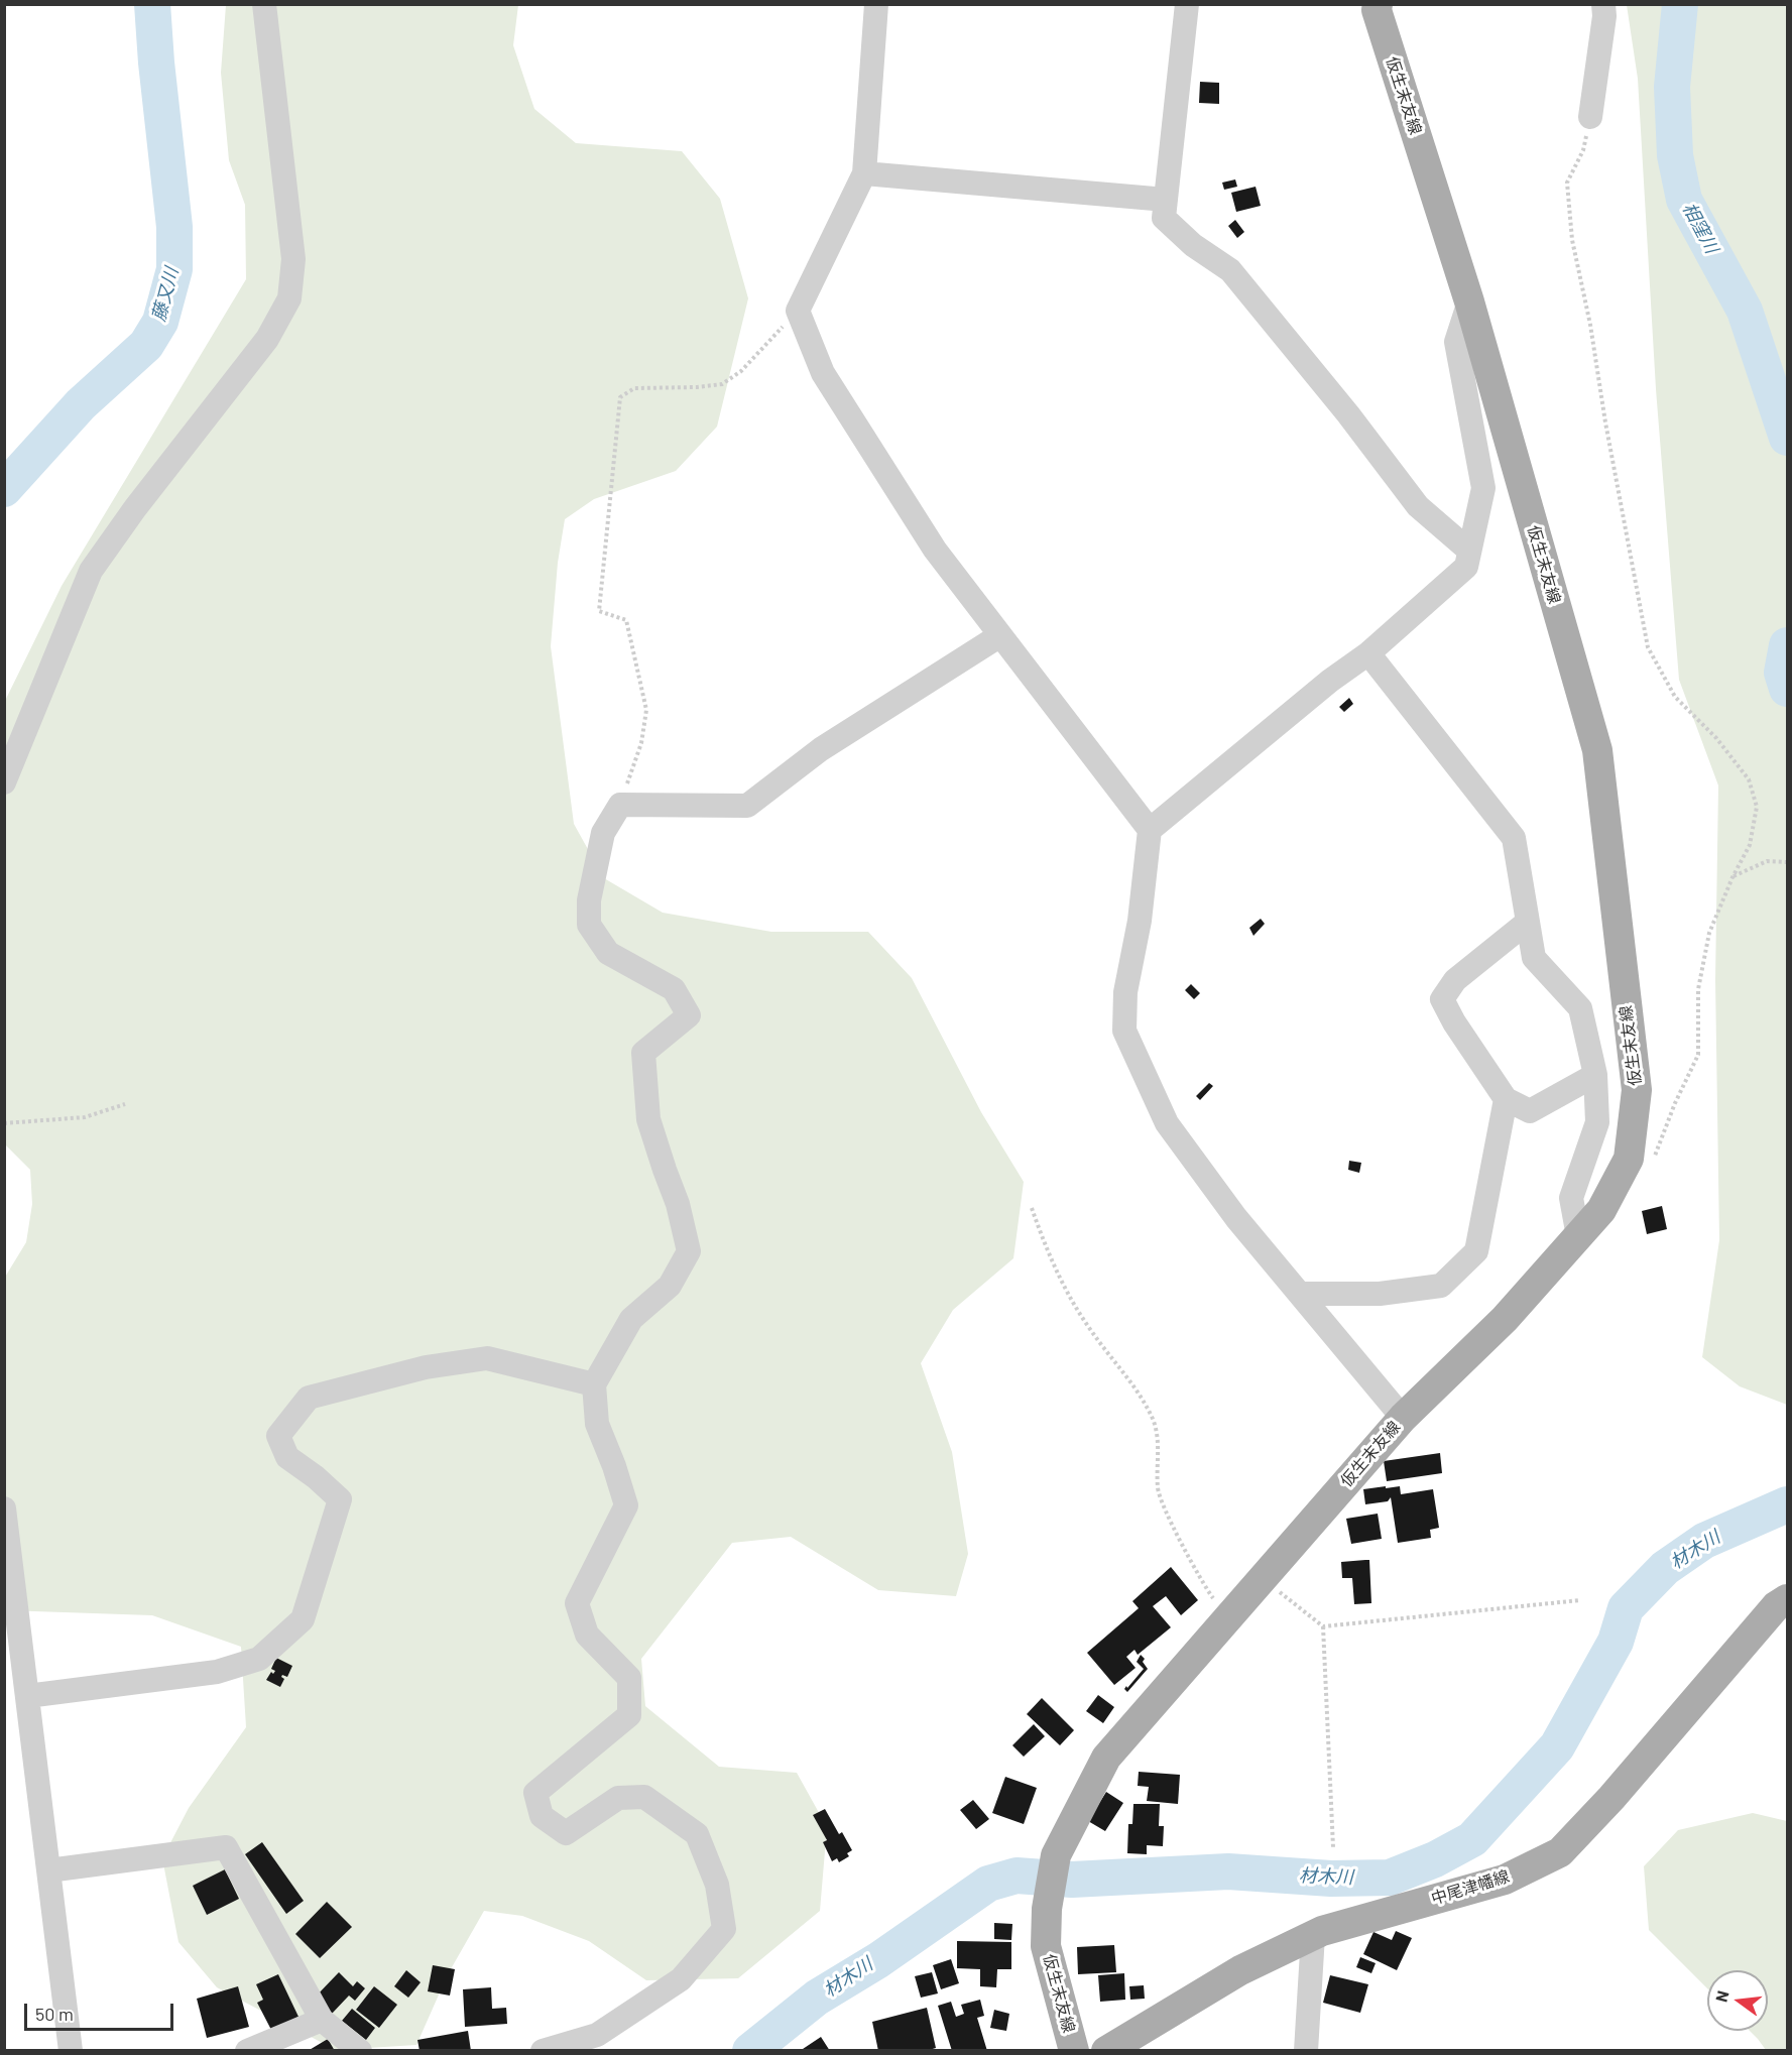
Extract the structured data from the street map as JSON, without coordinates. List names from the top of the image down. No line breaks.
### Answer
{"streets":{"main road":["仮生末友線","中尾津幡線"]},"water":["相窪川","藤又川","材木川"],"scale_bar":"50 m","north":"left"}
